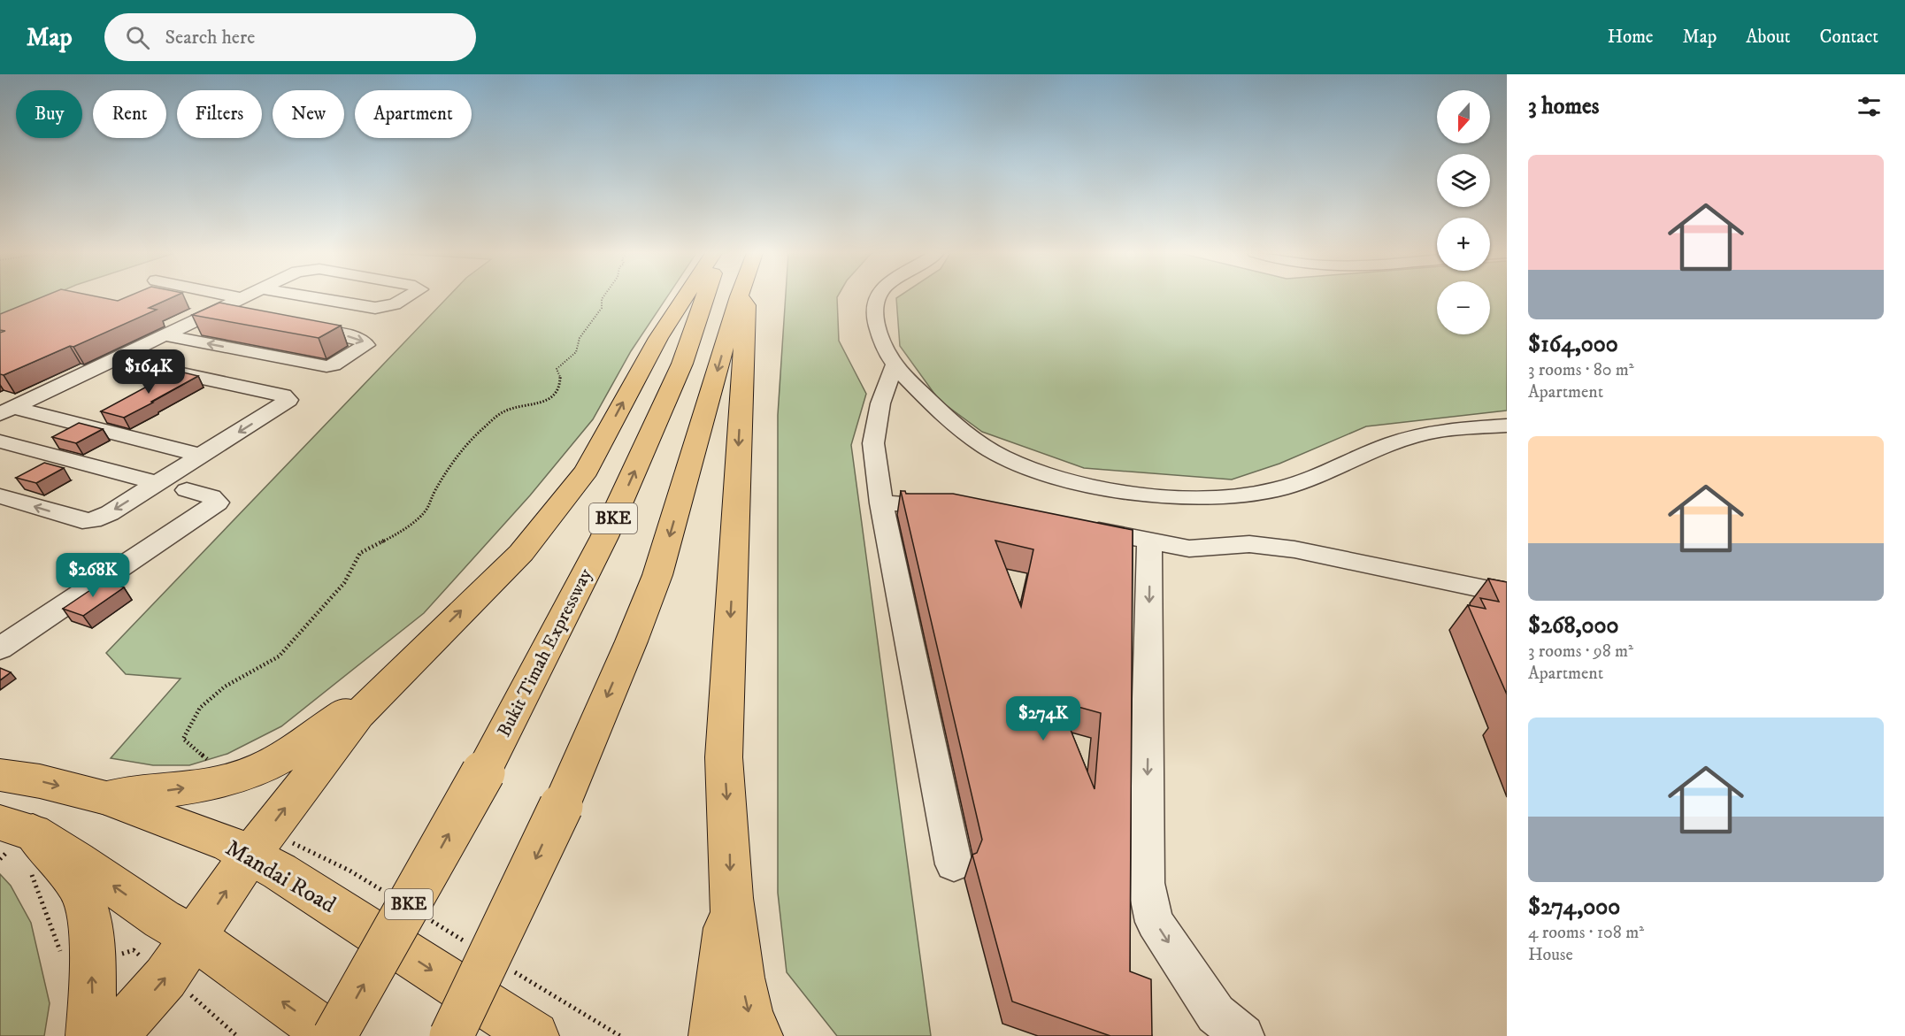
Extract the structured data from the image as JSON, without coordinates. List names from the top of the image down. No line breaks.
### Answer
{"streets":{"main road":["BKE","Bukit Timah Expressway","Mandai Road"]},"north":"bottom","page":{"header":"Map","search":"Search here","nav":["Home","Map","About","Contact"],"heading":"3 homes","map_buttons":["+","−"],"chip":["Buy","Rent","Filters","New","Apartment"],"list":[{"name":"$164,000","note":"3 rooms · 80 m² · Apartment"},{"name":"$268,000","note":"3 rooms · 98 m² · Apartment"},{"name":"$274,000","note":"4 rooms · 108 m² · House"}],"price":["$164K","$268K","$274K"]}}
